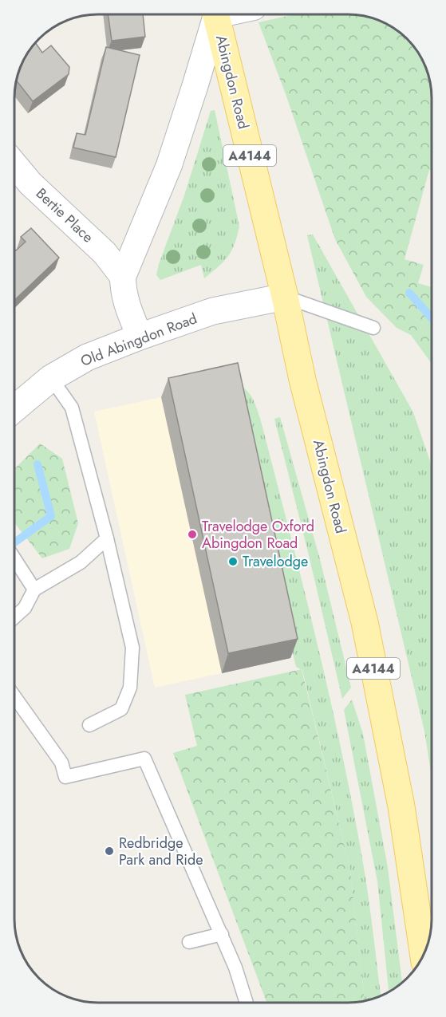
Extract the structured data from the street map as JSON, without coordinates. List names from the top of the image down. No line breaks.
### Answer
{"streets":{"main road":["Abingdon Road","A4144"],"street":["Bertie Place","Old Abingdon Road"]},"crossings":[["Abingdon Road","Bertie Place"],["Abingdon Road","Old Abingdon Road"]],"places":["Travelodge Oxford Abingdon Road","Travelodge","Redbridge Park and Ride"]}
